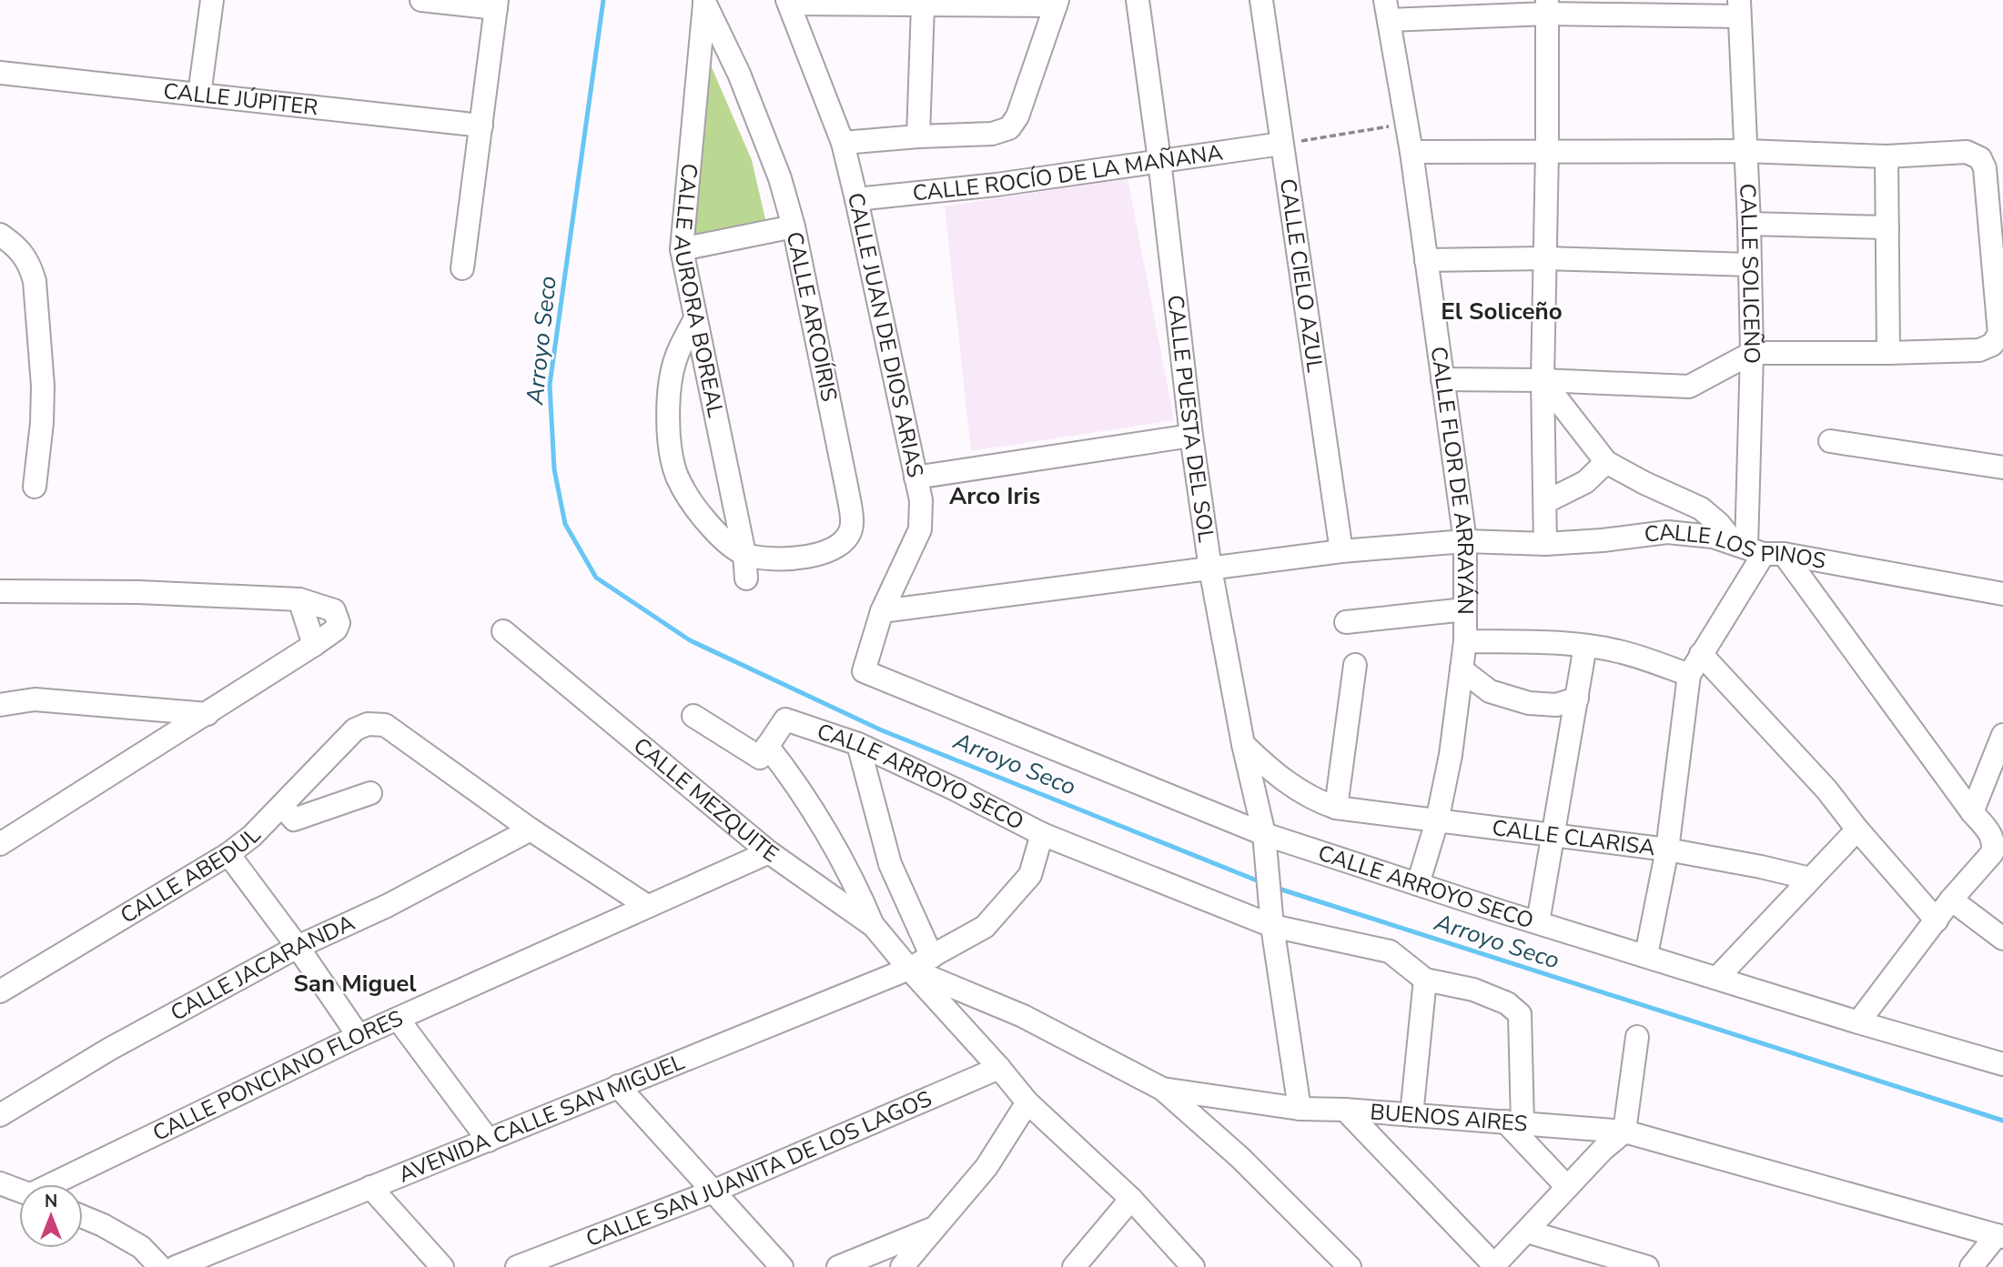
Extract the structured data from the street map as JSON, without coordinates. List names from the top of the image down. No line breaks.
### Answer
{"streets":{"street":["CALLE JÚPITER","CALLE ROCÍO DE LA MAÑANA","CALLE SOLICEÑO","CALLE CIELO AZUL","CALLE AURORA BOREAL","CALLE ARCOÍRIS","CALLE JUAN DE DIOS ARIAS","CALLE PUESTA DEL SOL","CALLE FLOR DE ARRAYÁN","CALLE LOS PINOS","CALLE ARROYO SECO","CALLE MEZQUITE","CALLE CLARISA","CALLE ABEDUL","CALLE JACARANDA","CALLE PONCIANO FLORES","AVENIDA CALLE SAN MIGUEL","BUENOS AIRES","CALLE SAN JUANITA DE LOS LAGOS"]},"crossings":[["CALLE ROCÍO DE LA MAÑANA","CALLE CIELO AZUL"],["CALLE ROCÍO DE LA MAÑANA","CALLE JUAN DE DIOS ARIAS"],["CALLE ROCÍO DE LA MAÑANA","CALLE PUESTA DEL SOL"],["CALLE SOLICEÑO","CALLE LOS PINOS"],["CALLE CIELO AZUL","CALLE LOS PINOS"],["CALLE AURORA BOREAL","CALLE ARCOÍRIS"],["CALLE JUAN DE DIOS ARIAS","CALLE LOS PINOS"],["CALLE JUAN DE DIOS ARIAS","CALLE ARROYO SECO"],["CALLE PUESTA DEL SOL","CALLE LOS PINOS"],["CALLE PUESTA DEL SOL","CALLE ARROYO SECO"],["CALLE PUESTA DEL SOL","CALLE CLARISA"],["CALLE PUESTA DEL SOL","BUENOS AIRES"],["CALLE FLOR DE ARRAYÁN","CALLE LOS PINOS"],["CALLE FLOR DE ARRAYÁN","CALLE ARROYO SECO"],["CALLE FLOR DE ARRAYÁN","CALLE CLARISA"],["CALLE ARROYO SECO","AVENIDA CALLE SAN MIGUEL"],["CALLE ARROYO SECO","BUENOS AIRES"],["CALLE MEZQUITE","CALLE PONCIANO FLORES"],["CALLE MEZQUITE","AVENIDA CALLE SAN MIGUEL"],["CALLE MEZQUITE","BUENOS AIRES"],["CALLE MEZQUITE","CALLE SAN JUANITA DE LOS LAGOS"],["CALLE ABEDUL","CALLE JACARANDA"],["AVENIDA CALLE SAN MIGUEL","BUENOS AIRES"]],"districts":["El Soliceño","Arco Iris","San Miguel"],"water":["Arroyo Seco"],"north":"top"}
